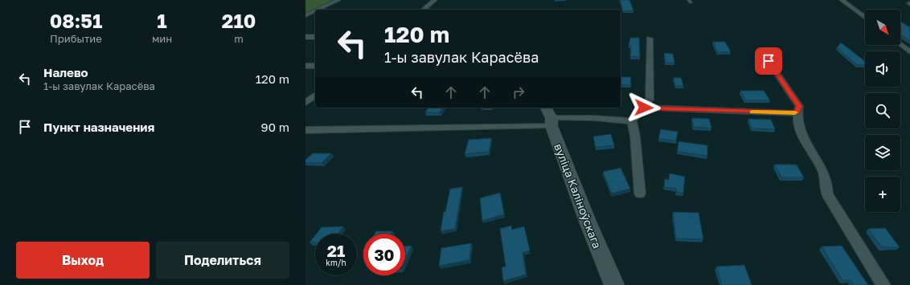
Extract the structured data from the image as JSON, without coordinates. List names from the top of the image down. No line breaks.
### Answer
{"streets":{"main road":["вуліца Каліноўскага"]},"north":"bottom right","page":{"eta":["08:51","Прибытие","1","мин","210","m"],"map_buttons":"+","turn":["120 m","1-ы завулак Карасёва"],"list":[{"name":"Налево","note":"1-ы завулак Карасёва","value":"120 m"},{"name":"Пункт назначения","value":"90 m"}],"speed":"21 km/h","limit":"30","buttons":["Выход","Поделиться"]}}
